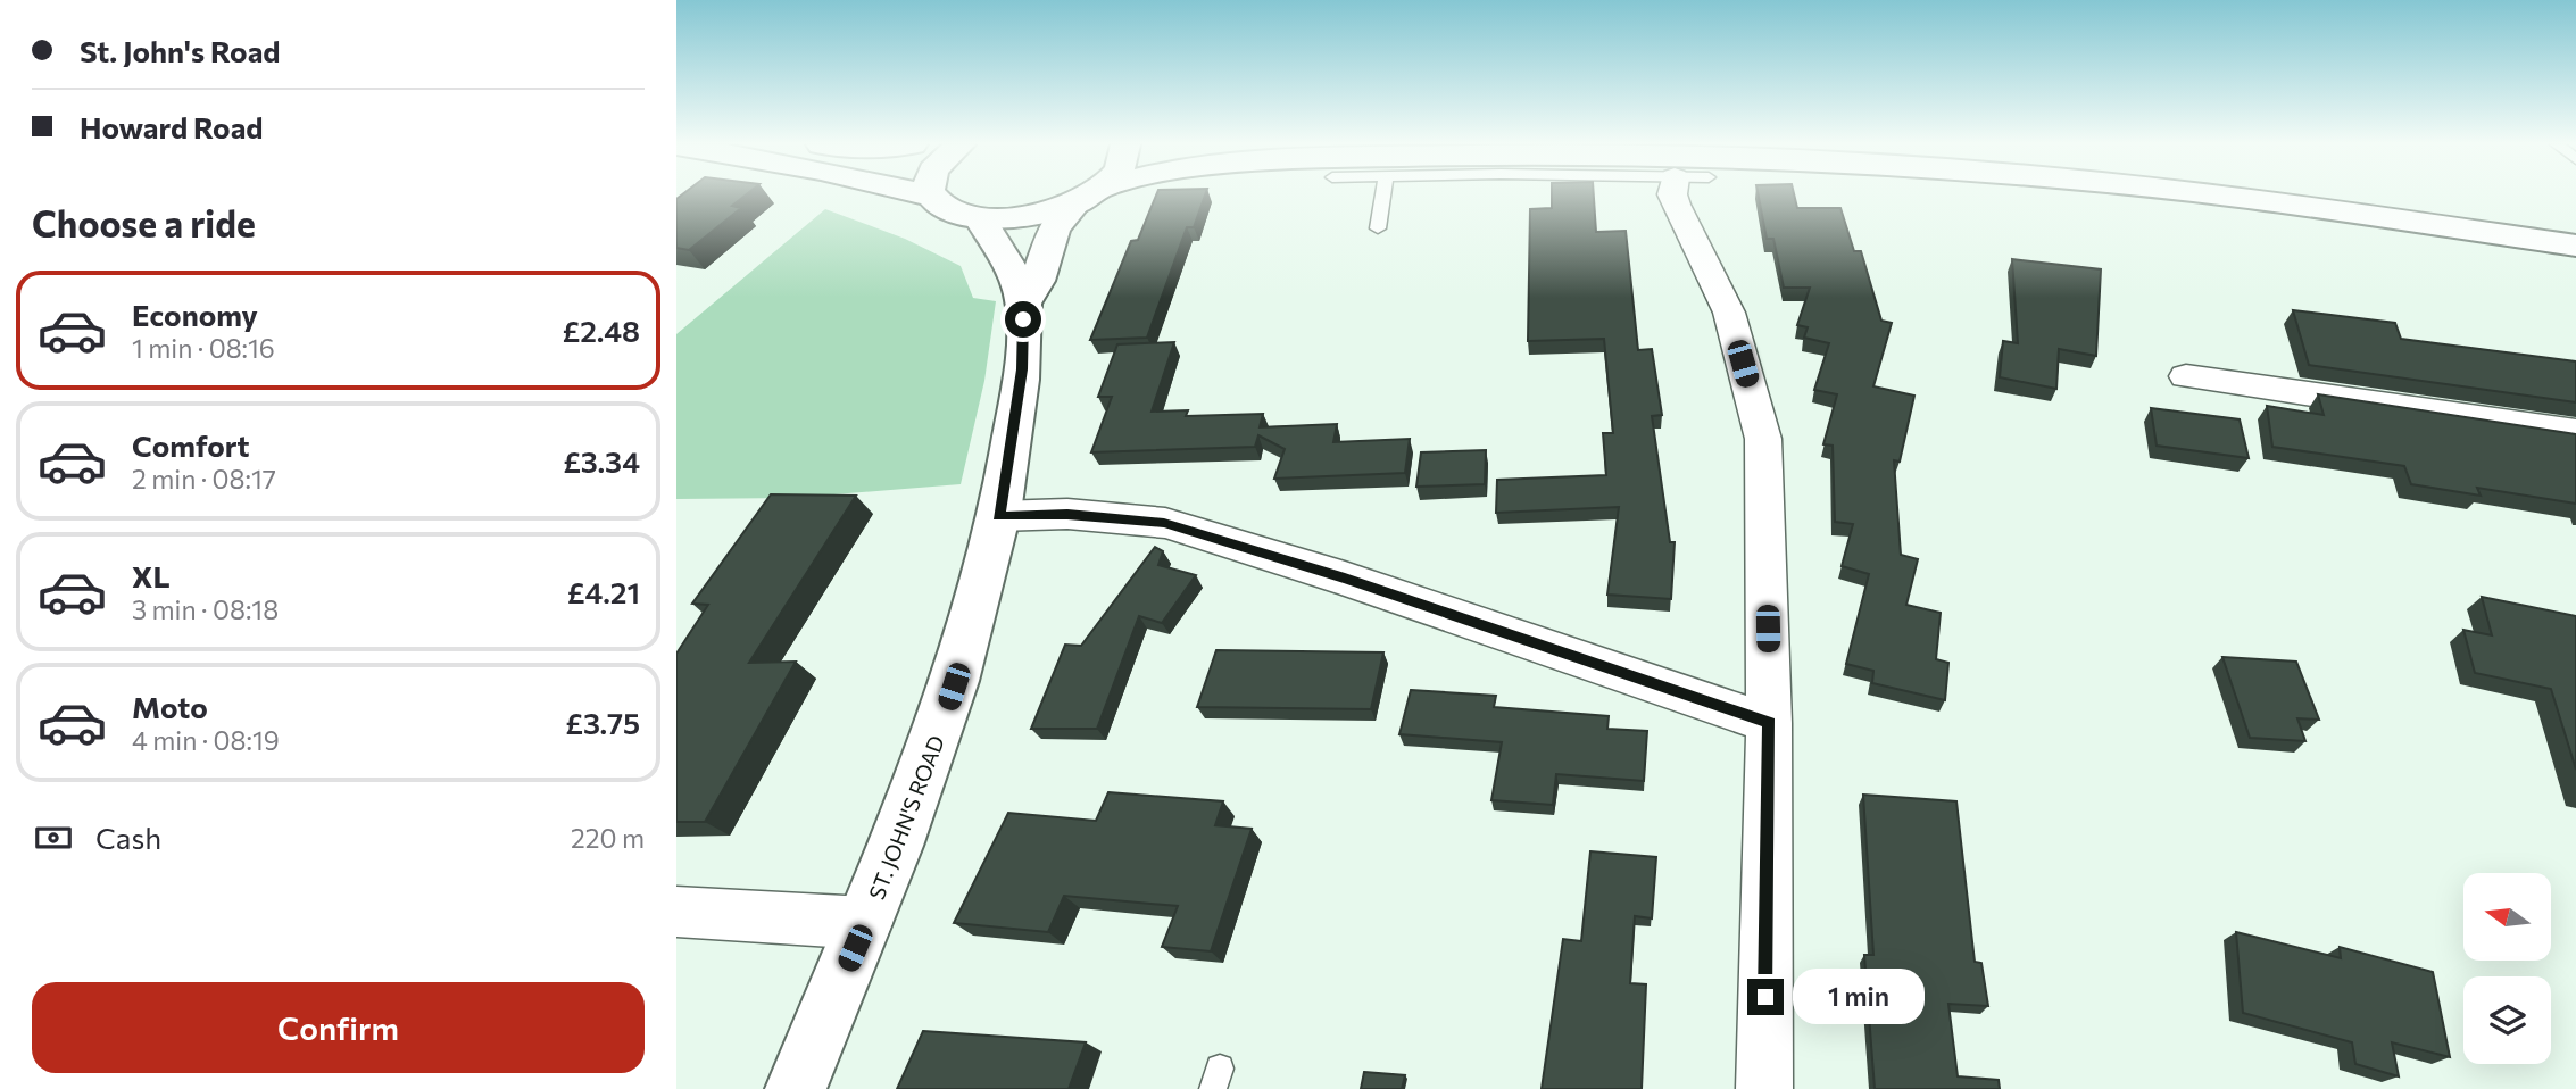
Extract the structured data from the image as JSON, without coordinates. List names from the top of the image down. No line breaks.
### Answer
{"streets":{"main road":["ST. JOHN'S ROAD"]},"north":"left","page":{"banner":["St. John's Road","Howard Road"],"heading":"Choose a ride","list":[{"name":"Economy","note":"1 min · 08:16","value":"£2.48"},{"name":"Comfort","note":"2 min · 08:17","value":"£3.34"},{"name":"XL","note":"3 min · 08:18","value":"£4.21"},{"name":"Moto","note":"4 min · 08:19","value":"£3.75"}],"pay":["Cash","220 m"],"buttons":"Confirm","bubble":"1 min"}}
